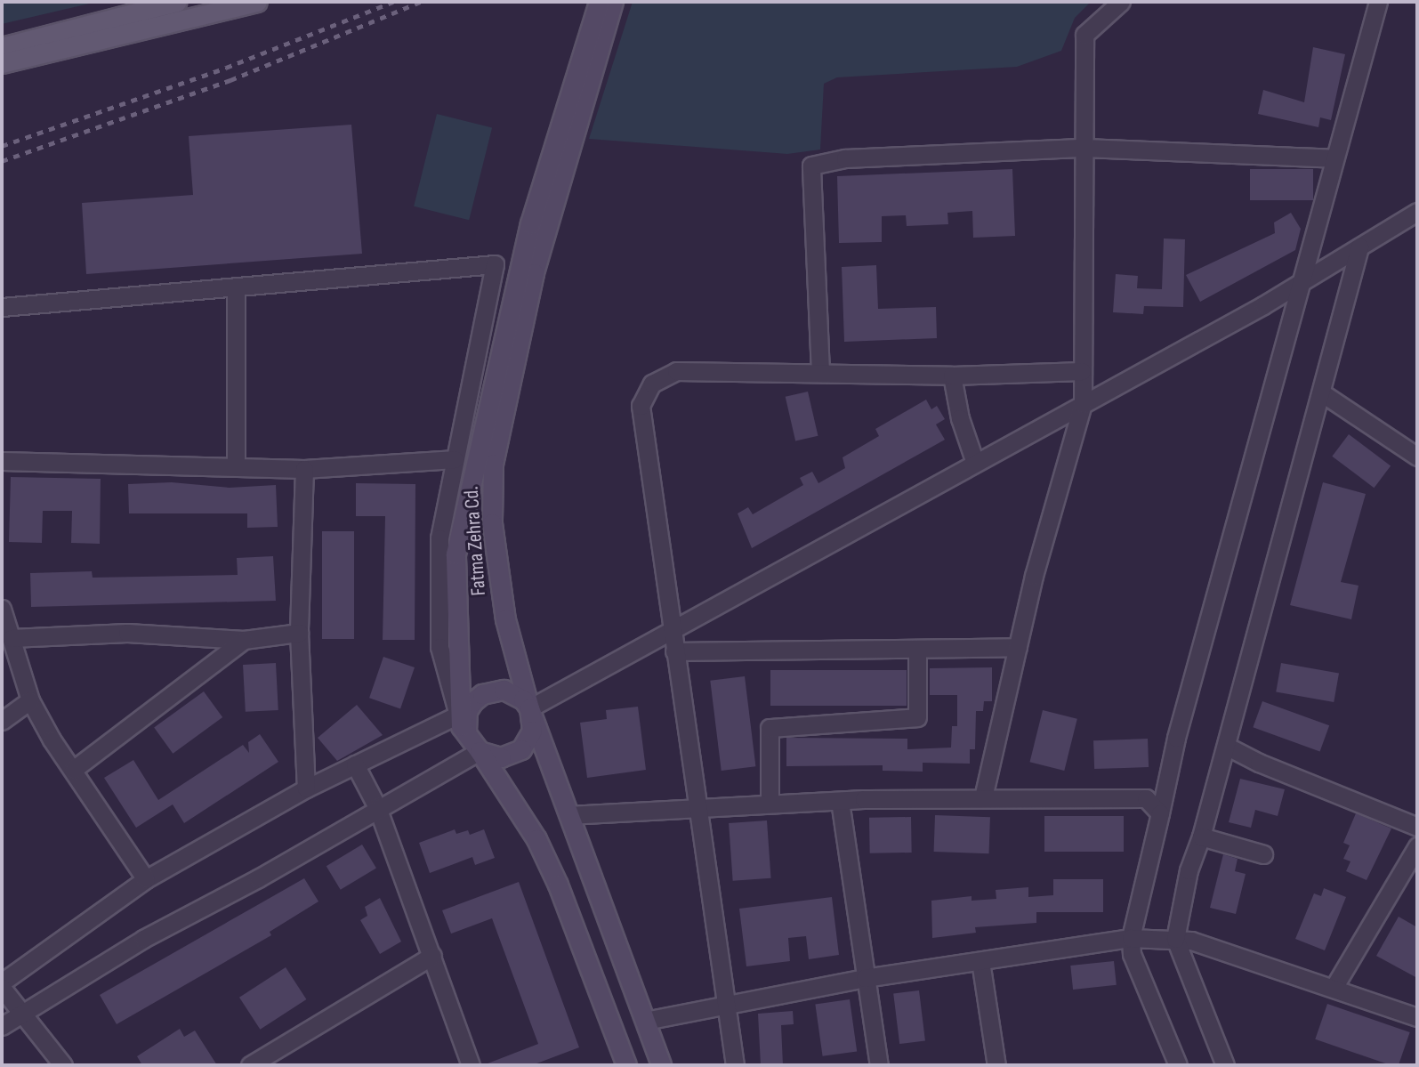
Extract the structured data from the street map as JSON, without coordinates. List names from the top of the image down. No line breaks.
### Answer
{"streets":{"main road":["Fatma Zehra Cd."]}}
